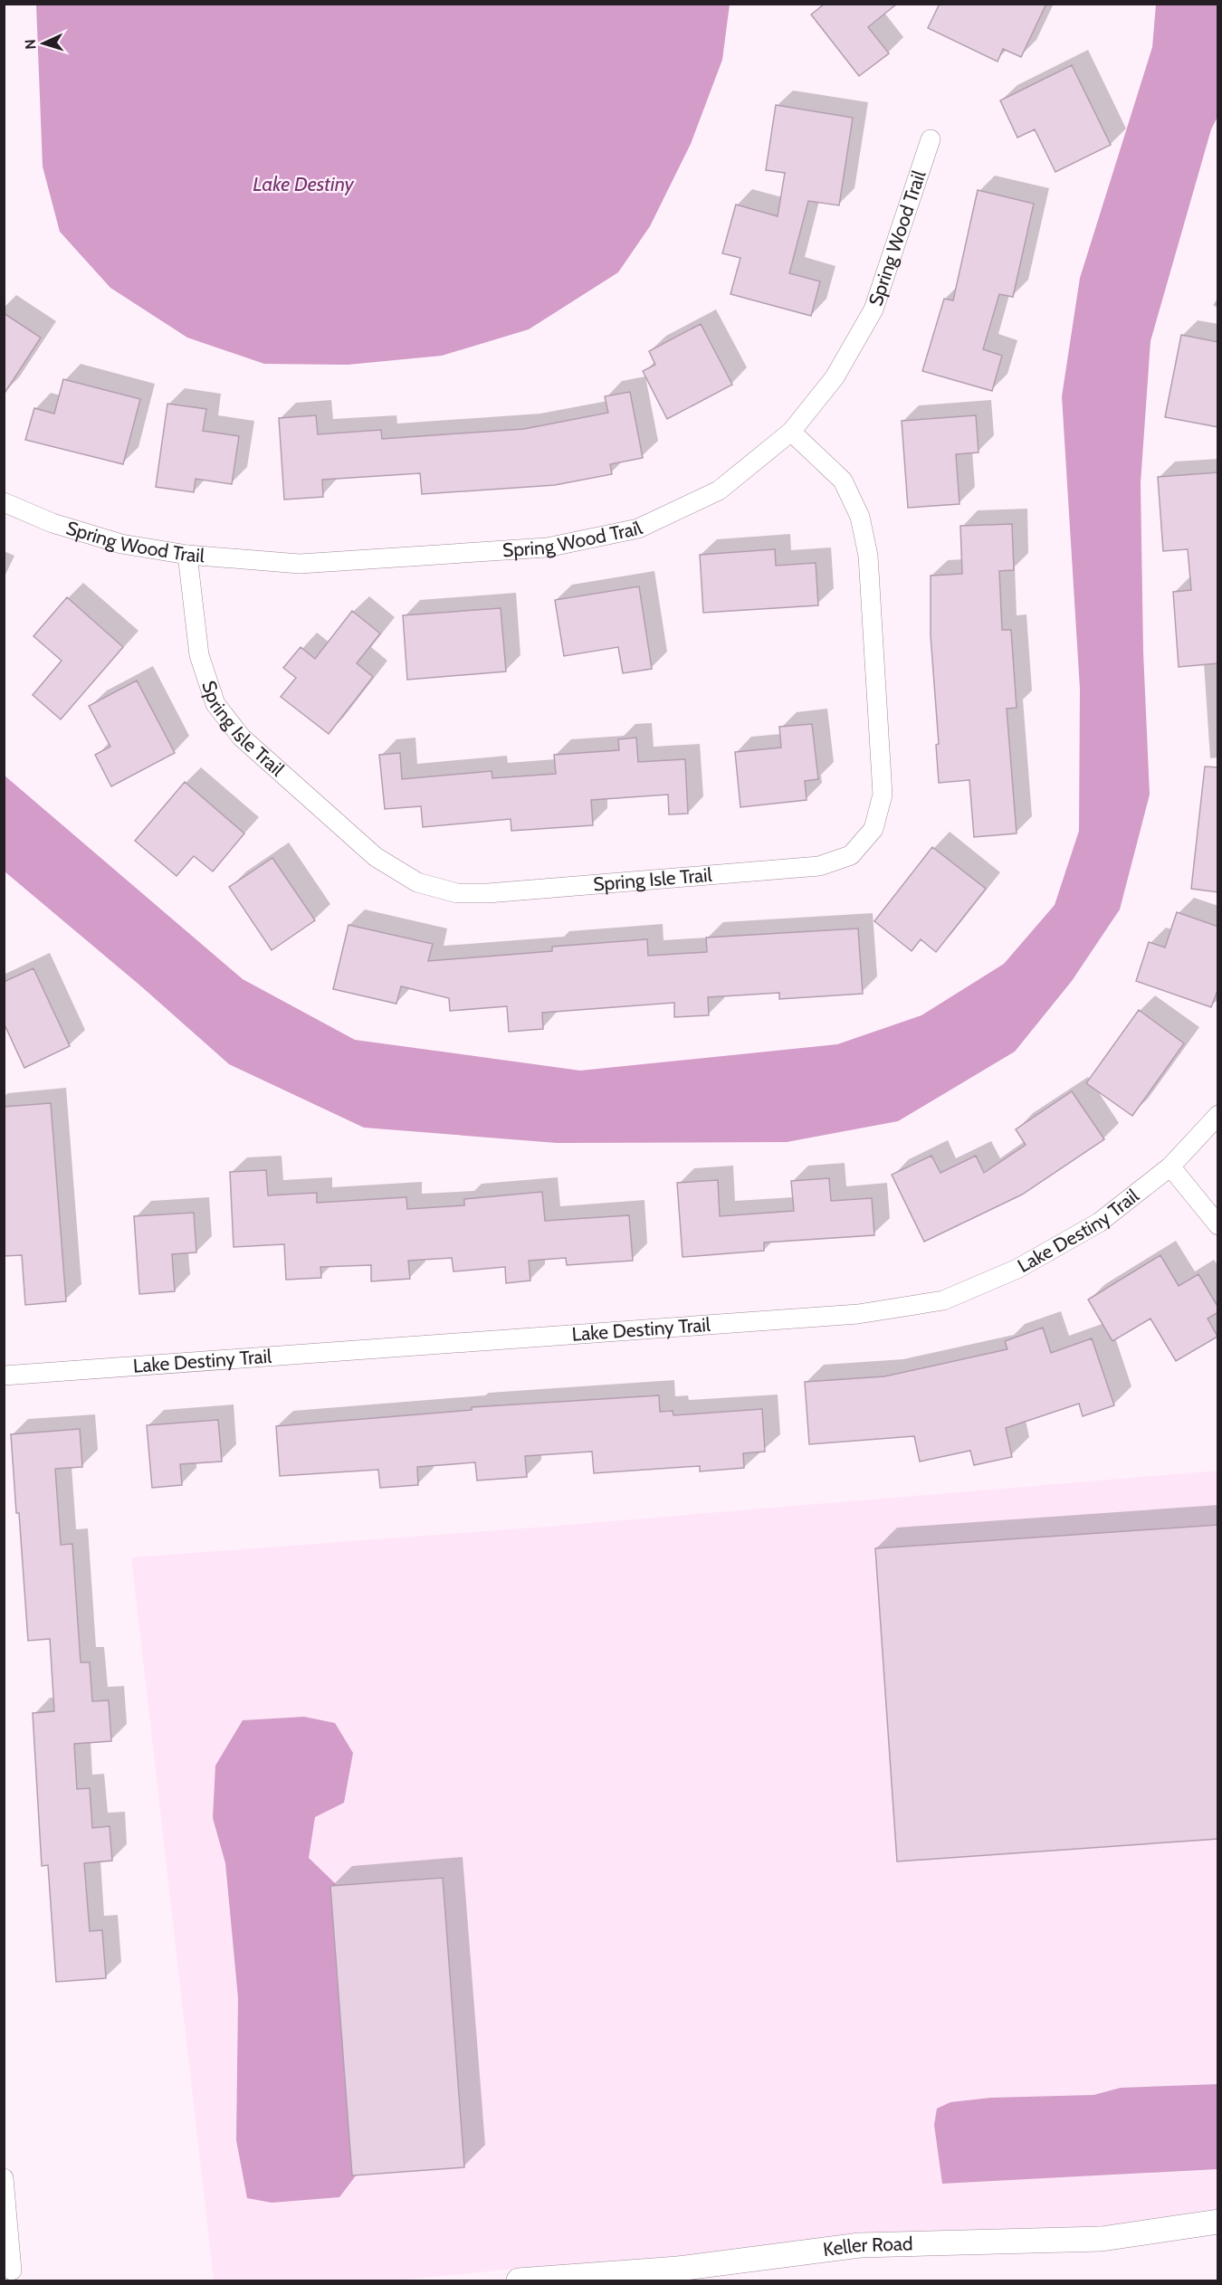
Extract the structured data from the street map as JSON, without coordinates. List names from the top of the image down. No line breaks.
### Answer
{"streets":{"street":["Spring Wood Trail","Spring Isle Trail","Lake Destiny Trail","Keller Road"]},"crossings":[["Spring Wood Trail","Spring Isle Trail"]],"water":["Lake Destiny"],"north":"left"}
